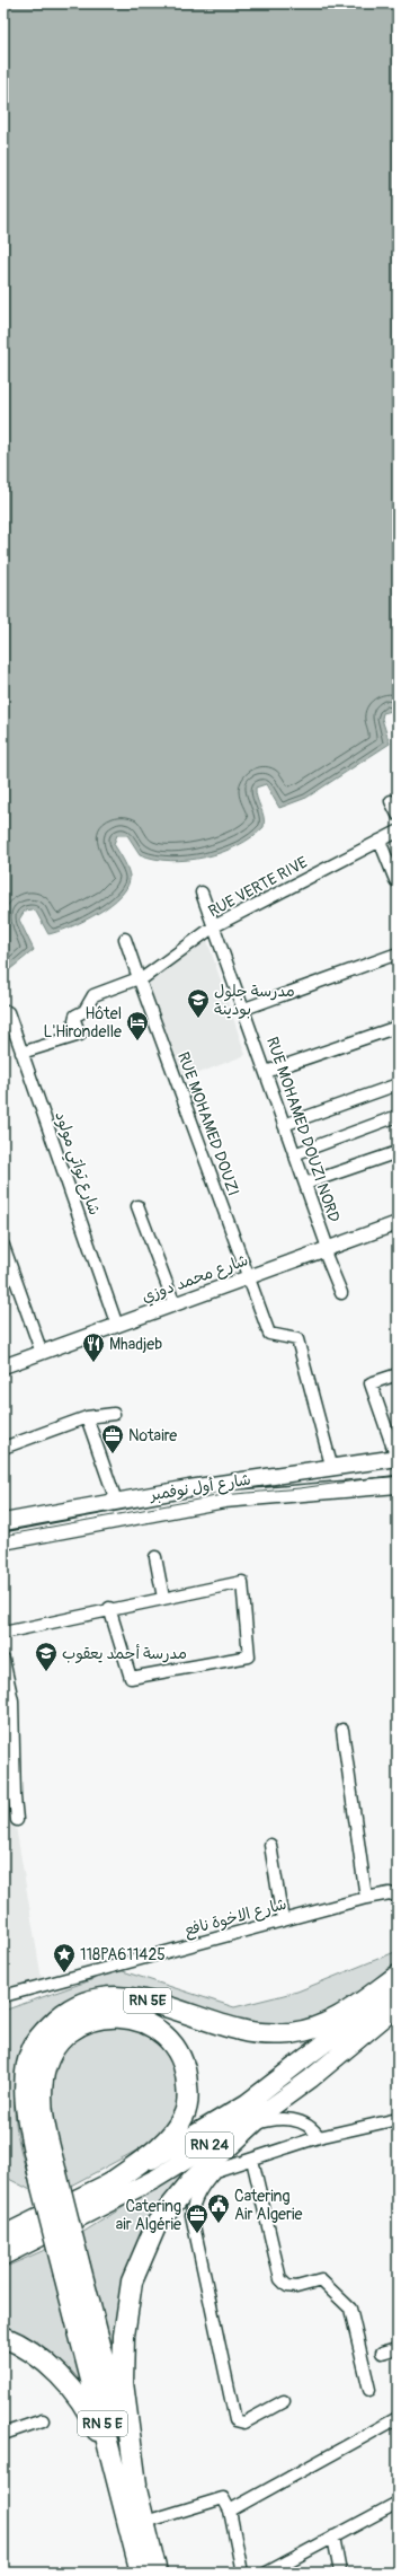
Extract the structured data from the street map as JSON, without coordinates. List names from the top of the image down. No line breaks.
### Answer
{"streets":{"highway":["RN 5E","RN 24","RN 5 E"],"main road":["شارع أول نوفمبر"],"street":["RUE VERTE RIVE","RUE MOHAMED DOUZI","RUE MOHAMED DOUZI NORD","شارع تواتي مولود","شارع محمد دوزي","شارع الاخوة نافع"]},"crossings":[["RUE VERTE RIVE","RUE MOHAMED DOUZI"],["RUE VERTE RIVE","RUE MOHAMED DOUZI NORD"],["RUE VERTE RIVE","شارع تواتي مولود"],["RUE MOHAMED DOUZI","شارع محمد دوزي"],["RUE MOHAMED DOUZI","شارع أول نوفمبر"],["RUE MOHAMED DOUZI NORD","شارع محمد دوزي"],["شارع تواتي مولود","شارع محمد دوزي"],["RN 5E","RN 24"],["RN 5E","RN 5 E"]],"places":{"school or university":["مدرسة جلول بودينة","مدرسة أحمد يعقوب"],"hotel":["Hôtel L'Hirondelle"],"restaurant":["Mhadjeb"],"office":["Notaire","Catering air Algérie"],"place":["118PA611425"],"public building":["Catering Air Algerie"]}}
